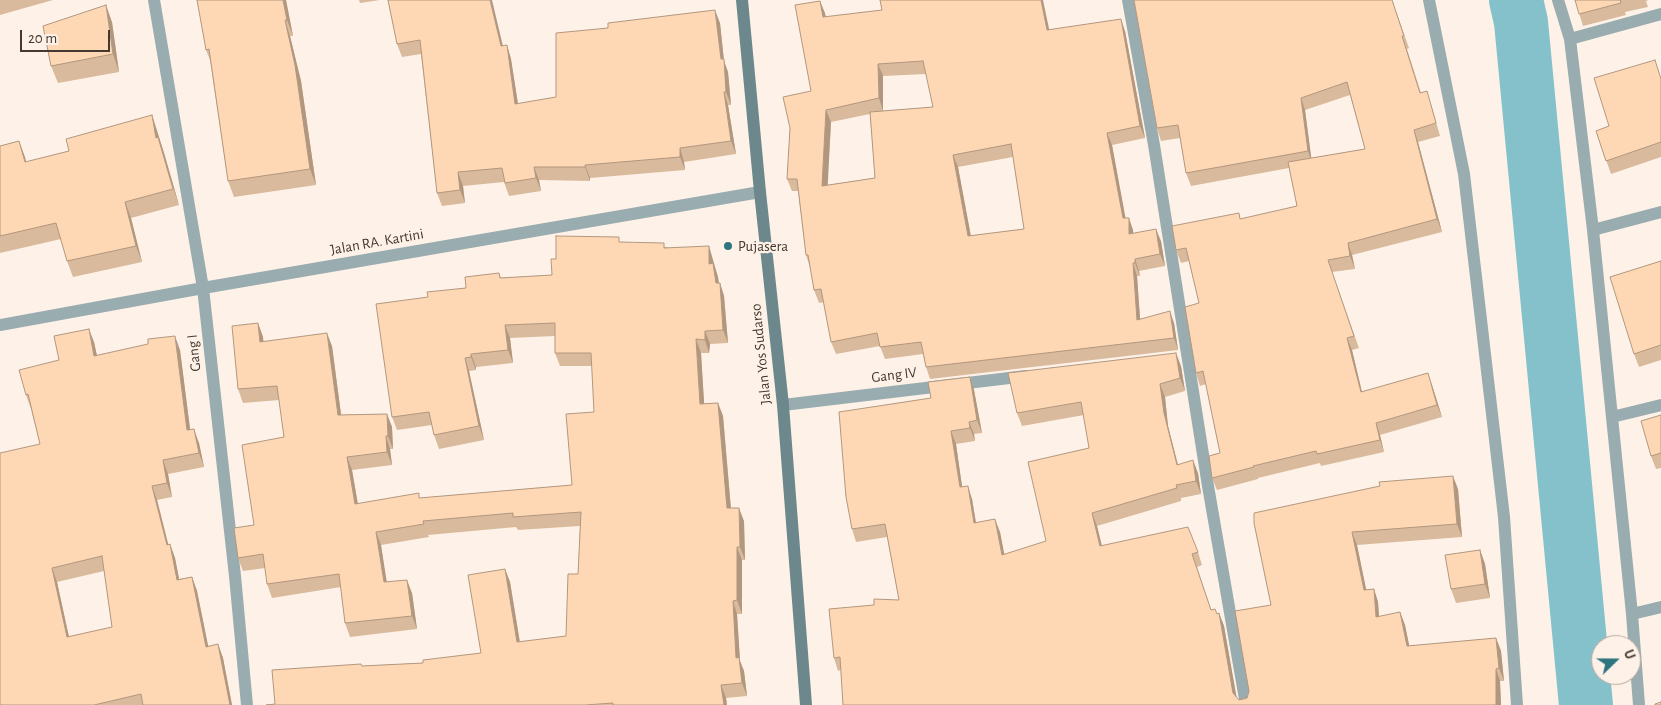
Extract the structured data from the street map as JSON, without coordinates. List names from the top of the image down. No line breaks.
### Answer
{"streets":{"main road":["Jalan Yos Sudarso"],"street":["Jalan RA. Kartini","Gang I","Gang IV"]},"crossings":[["Jalan RA. Kartini","Gang I"],["Jalan RA. Kartini","Jalan Yos Sudarso"],["Jalan Yos Sudarso","Gang IV"]],"places":["Pujasera"],"scale_bar":"20 m","north":"right"}
